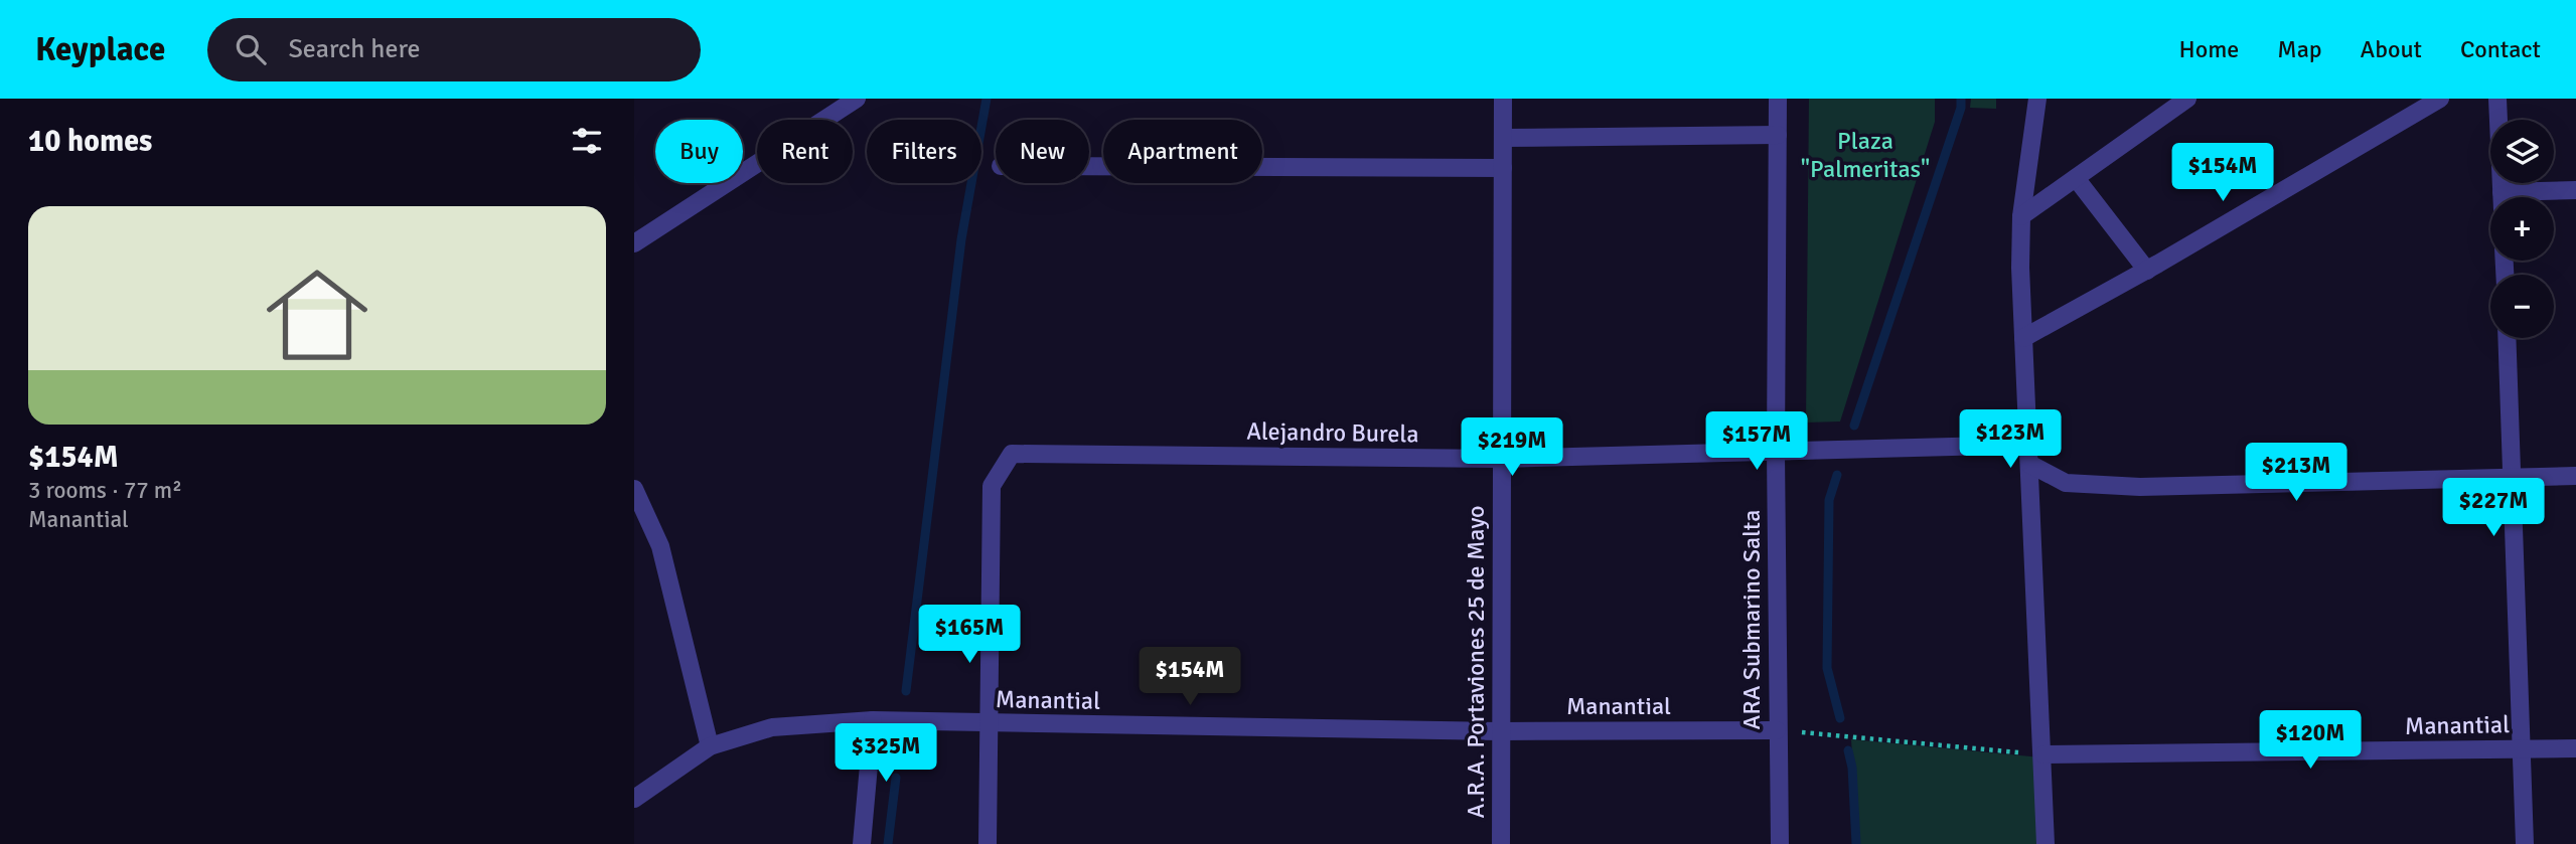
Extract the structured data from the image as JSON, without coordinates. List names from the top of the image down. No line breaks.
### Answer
{"streets":{"street":["Alejandro Burela","ARA Submarino Salta","A.R.A. Portaviones 25 de Mayo","Manantial"]},"crossings":[["Alejandro Burela","ARA Submarino Salta"],["Alejandro Burela","A.R.A. Portaviones 25 de Mayo"],["Alejandro Burela","Manantial"],["ARA Submarino Salta","Manantial"],["A.R.A. Portaviones 25 de Mayo","Manantial"]],"parks":["Plaza \"Palmeritas\""],"page":{"header":"Keyplace","search":"Search here","nav":["Home","Map","About","Contact"],"heading":"10 homes","map_buttons":["+","−"],"chip":["Buy","Rent","Filters","New","Apartment"],"price":["$154M","$123M","$157M","$219M","$213M","$227M","$165M","$154M","$120M","$325M"],"list":[{"name":"$154M","note":"3 rooms · 77 m² · Manantial"}]}}
